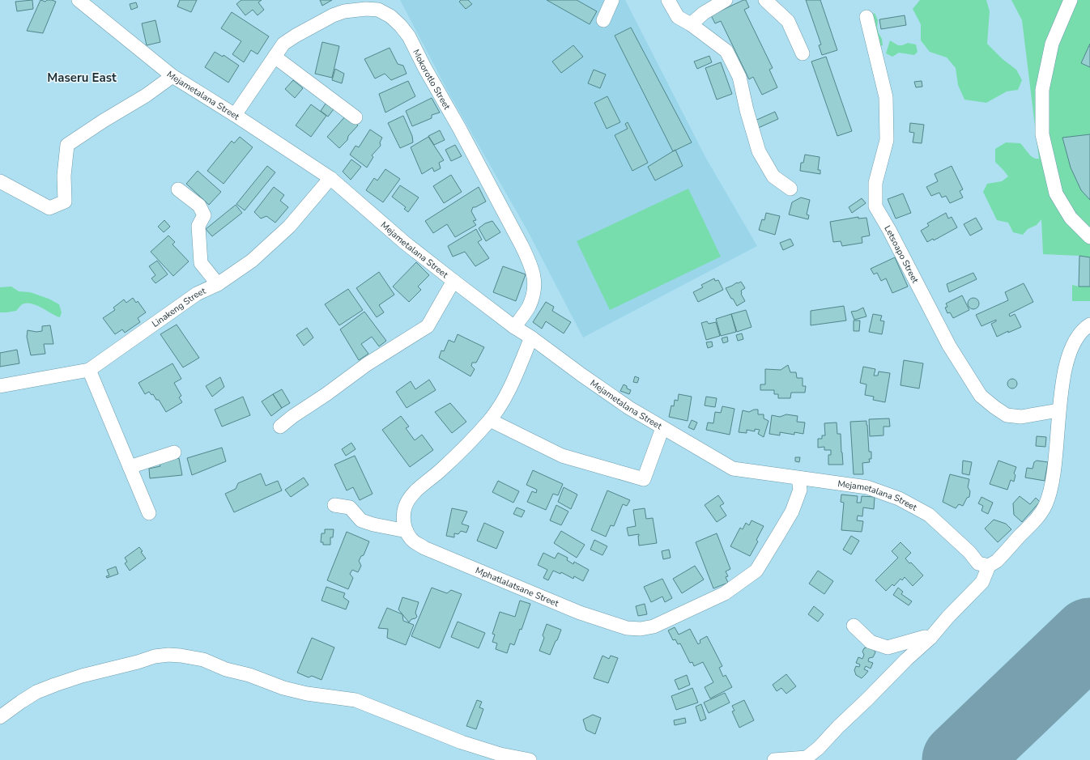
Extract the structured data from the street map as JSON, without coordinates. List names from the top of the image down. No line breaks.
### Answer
{"streets":{"street":["Mokorotlo Street","Mejametalana Street","Letsoapo Street","Linakeng Street","Mphatlalatsane Street"]},"crossings":[["Mokorotlo Street","Mejametalana Street"],["Mejametalana Street","Linakeng Street"],["Mejametalana Street","Mphatlalatsane Street"]],"districts":["Maseru East"]}
